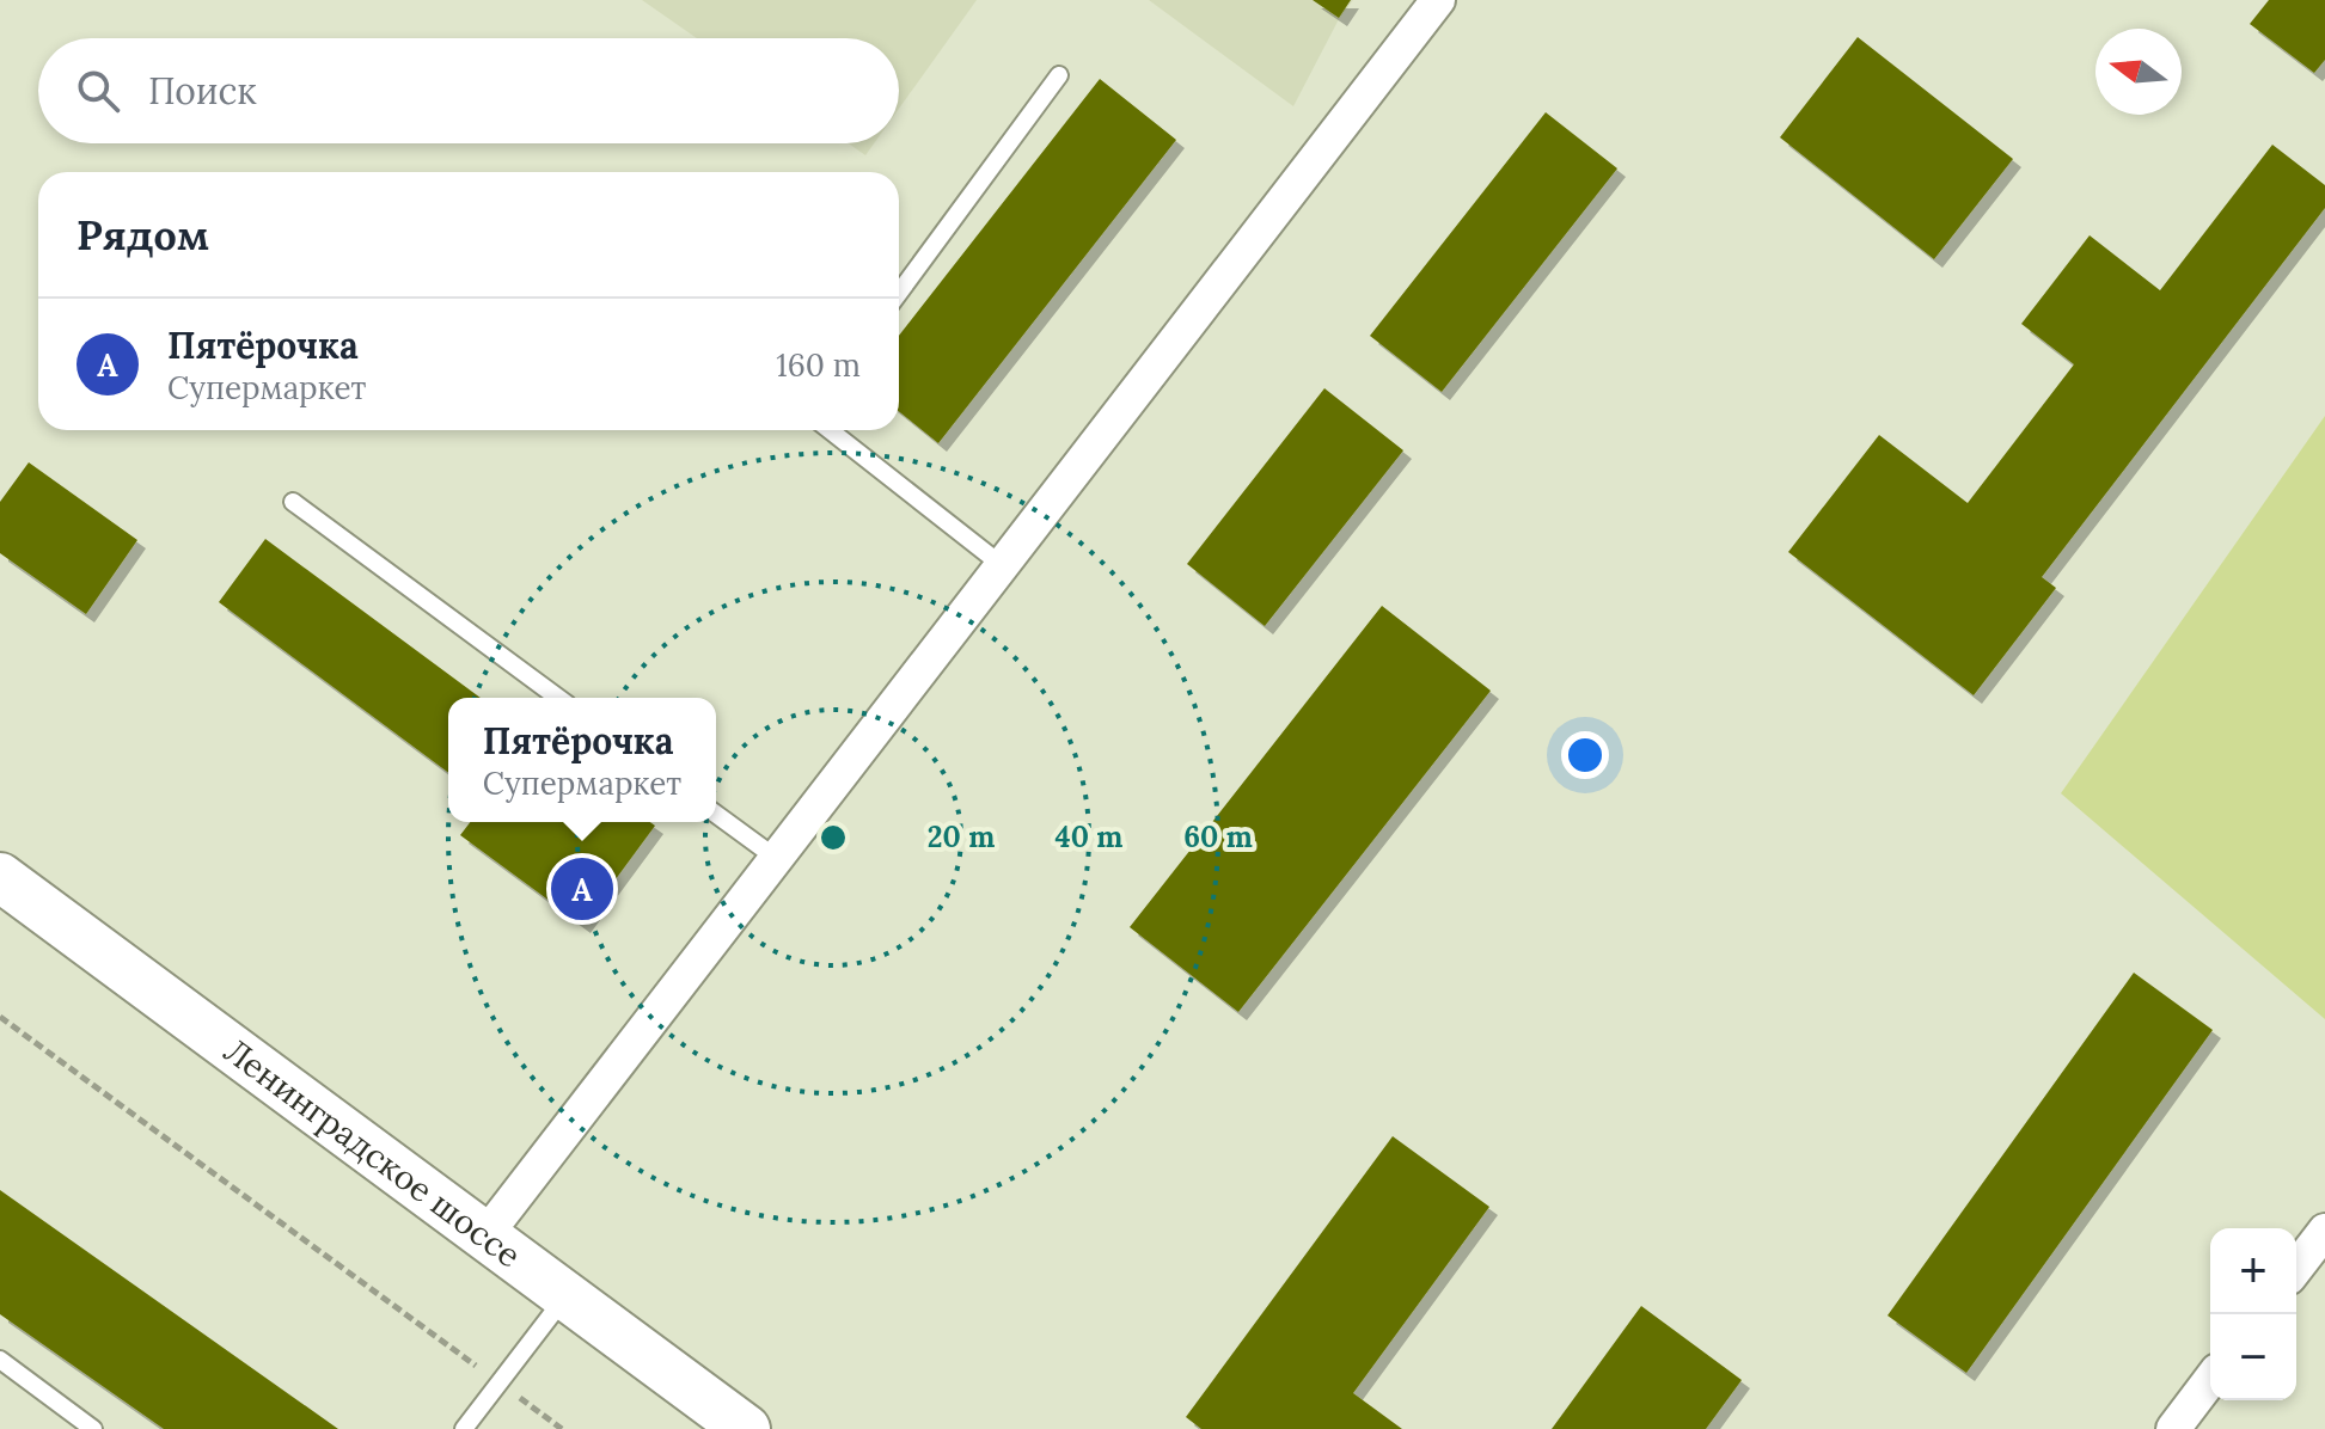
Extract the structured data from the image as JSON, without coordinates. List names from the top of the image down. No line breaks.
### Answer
{"streets":{"main road":["Ленинградское шоссе"]},"north":"left","page":{"search":"Поиск","heading":"Рядом","list":[{"mark":"A","name":"Пятёрочка","note":"Супермаркет","value":"160 m"}],"popup":["Пятёрочка","Супермаркет"],"pins":"A","map_buttons":["+","−"]},"rings":["20 m","40 m","60 m"]}
